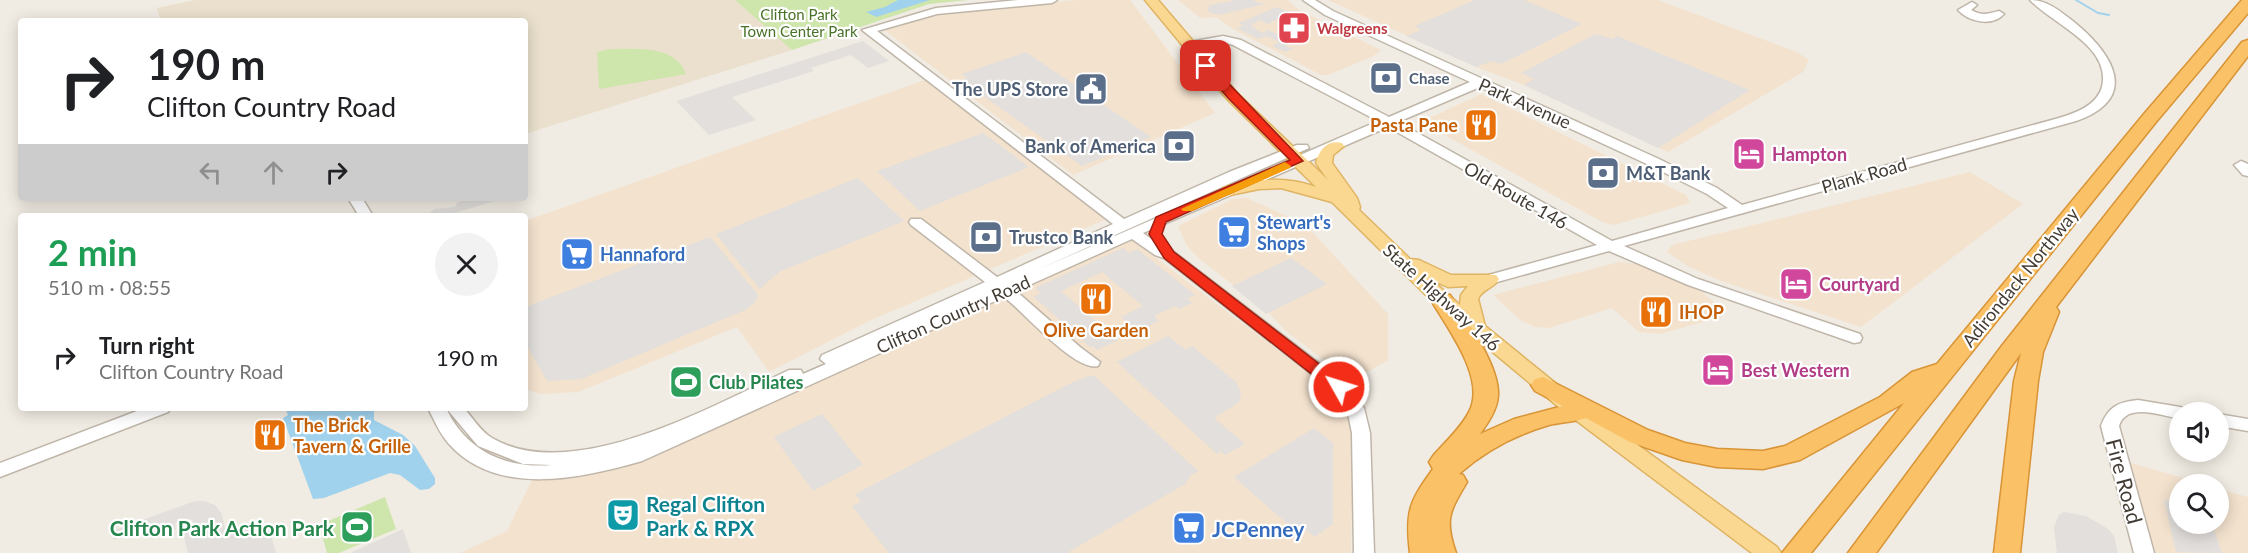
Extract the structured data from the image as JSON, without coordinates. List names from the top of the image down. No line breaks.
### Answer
{"streets":{"highway":["Adirondack Northway"],"main road":["State Highway 146"],"street":["Park Avenue","Plank Road","Old Route 146","Clifton Country Road","Fire Road"]},"crossings":[["Park Avenue","Plank Road"],["Park Avenue","Clifton Country Road"],["Plank Road","Old Route 146"],["Old Route 146","State Highway 146"],["Old Route 146","Clifton Country Road"],["State Highway 146","Clifton Country Road"]],"parks":["Clifton Park Town Center Park"],"places":{"pharmacy":["Walgreens"],"bank":["Chase","Bank of America","M&T Bank","Trustco Bank"],"public building":["The UPS Store"],"restaurant":["Pasta Pane","Olive Garden","IHOP","The Brick Tavern & Grille"],"hotel":["Hampton","Courtyard","Best Western"],"supermarket":["Stewart's Shops","Hannaford","JCPenney"],"sports":["Club Pilates","Clifton Park Action Park"],"theatre":["Regal Clifton Park & RPX"]},"page":{"turn":["190 m","Clifton Country Road"],"heading":["2 min","510 m · 08:55"],"list":[{"name":"Turn right","note":"Clifton Country Road","value":"190 m"}]}}
